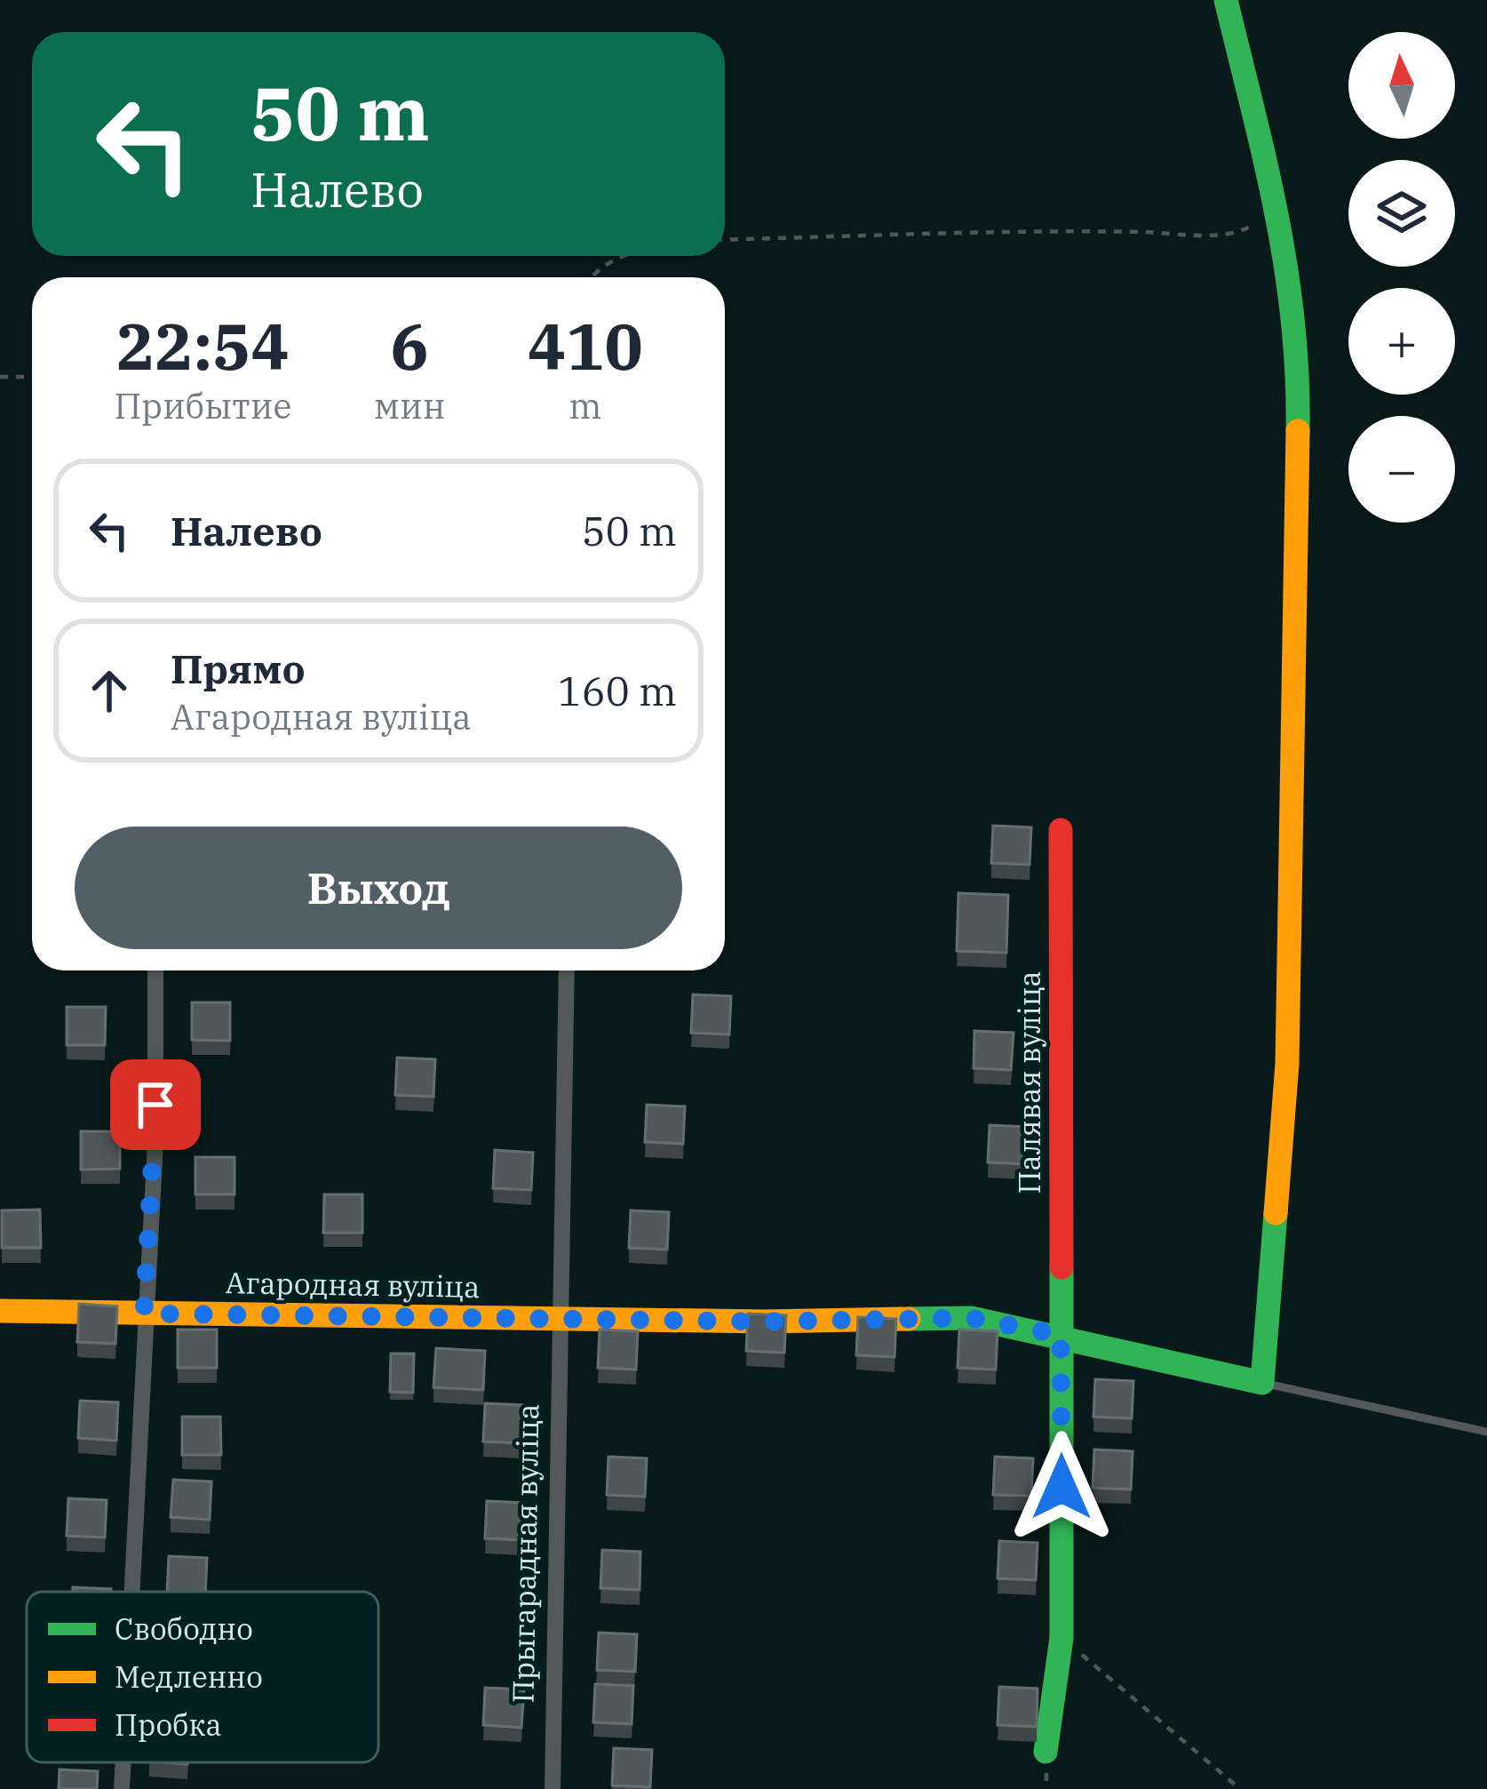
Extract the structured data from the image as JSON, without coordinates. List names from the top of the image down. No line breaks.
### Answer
{"streets":{"street":["Палявая вуліца","Агародная вуліца","Прыгарадная вуліца"]},"crossings":[["Агародная вуліца","Прыгарадная вуліца"]],"legend":["Свободно","Медленно","Пробка"],"north":"top","page":{"map_buttons":["+","−"],"turn":["50 m","Налево"],"eta":["22:54","Прибытие","6","мин","410","m"],"list":[{"name":"Налево","value":"50 m"},{"name":"Прямо","note":"Агародная вуліца","value":"160 m"}],"buttons":"Выход"}}
